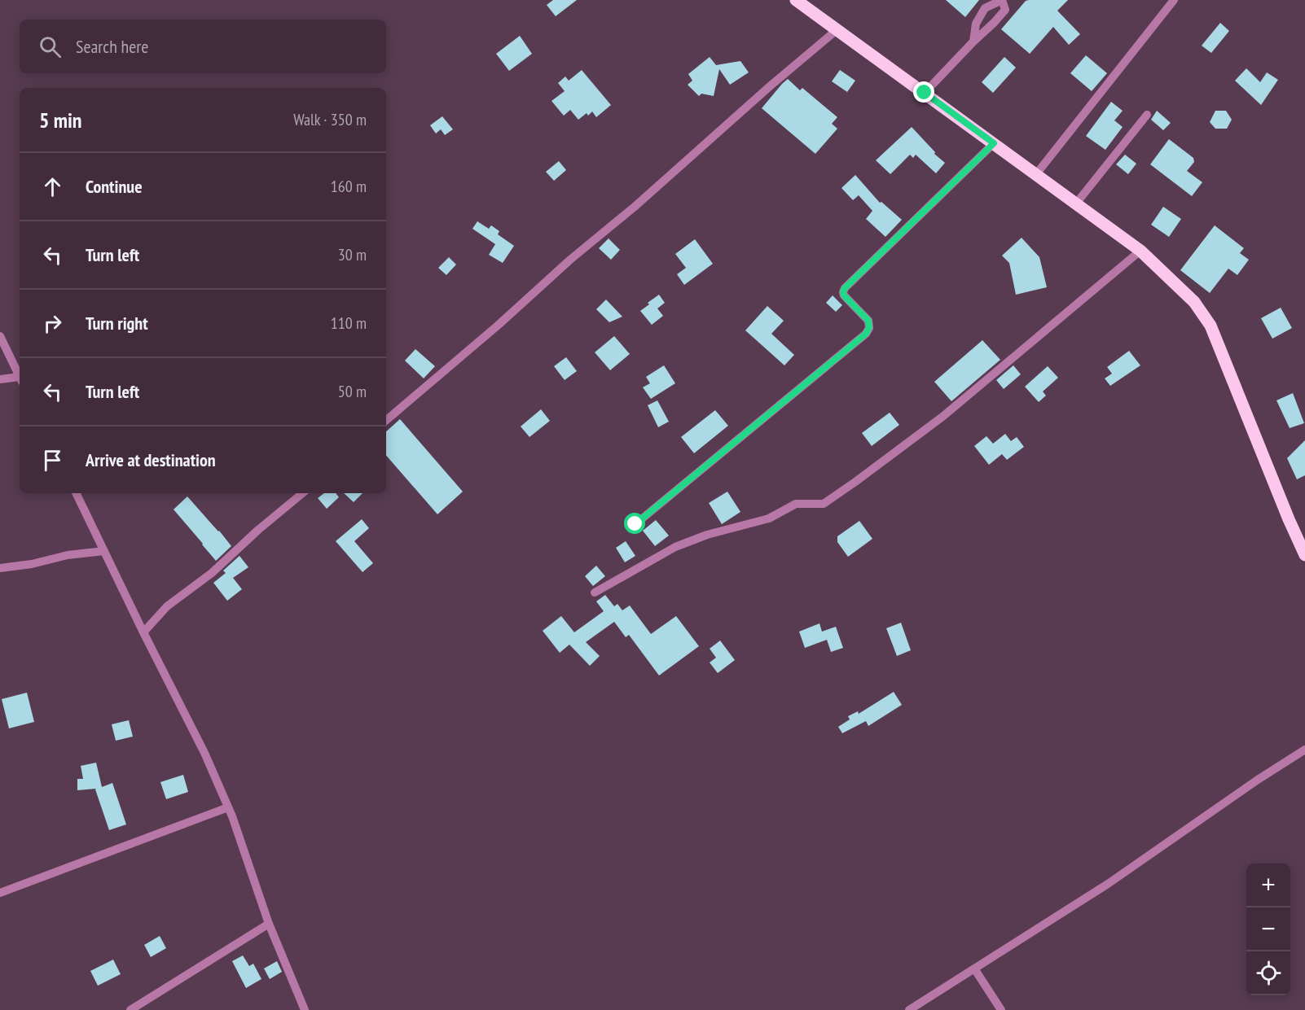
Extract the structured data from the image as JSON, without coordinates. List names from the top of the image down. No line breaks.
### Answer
{"page":{"search":"Search here","heading":["5 min","Walk · 350 m"],"list":[["Continue","160 m"],["Turn left","30 m"],["Turn right","110 m"],["Turn left","50 m"],"Arrive at destination"],"map_buttons":["+","−"]}}
